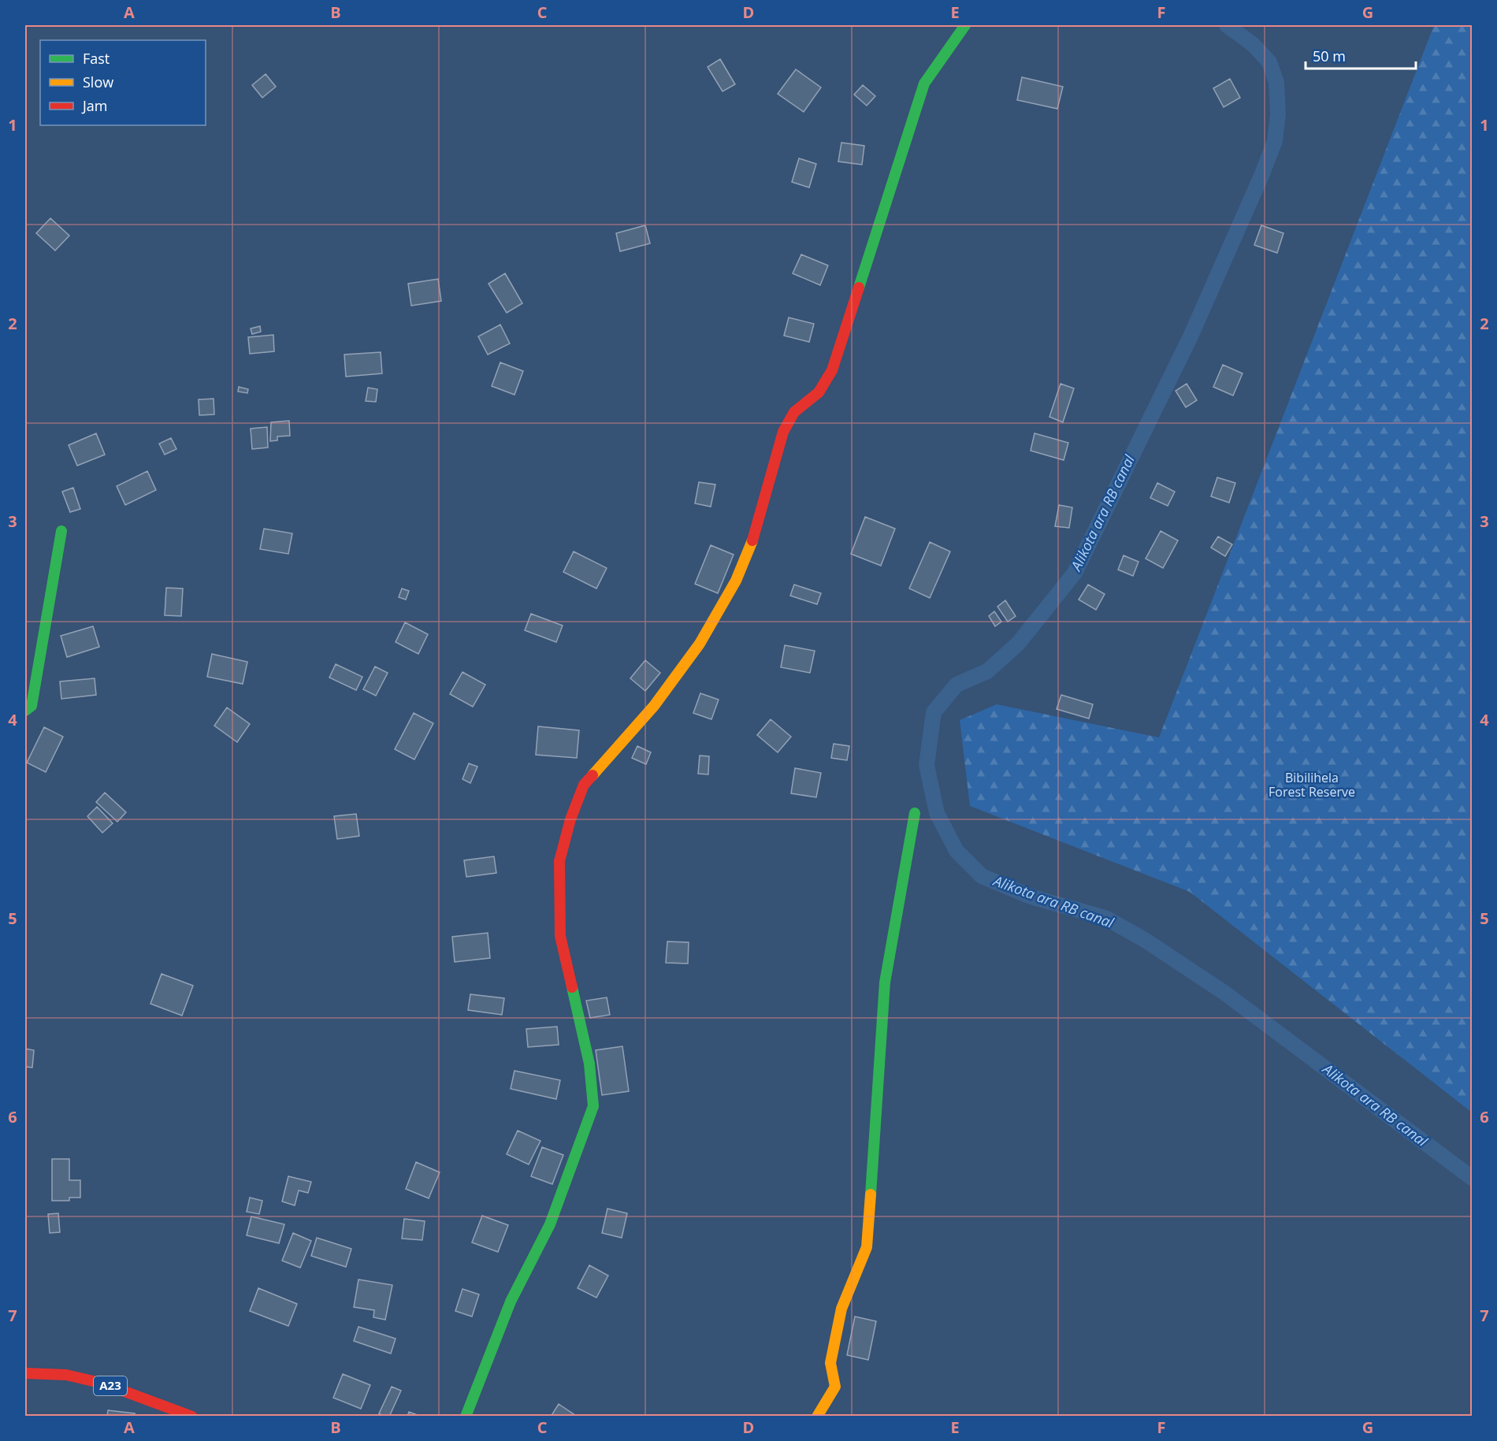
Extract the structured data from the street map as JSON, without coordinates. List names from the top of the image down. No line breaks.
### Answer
{"streets":{"main road":["A23"]},"water":["Alikota ara RB canal"],"parks":["Bibilihela Forest Reserve"],"legend":["Fast","Slow","Jam"],"scale_bar":"50 m","grid":{"columns":["A","B","C","D","E","F","G"],"rows":["1","2","3","4","5","6","7"]}}
